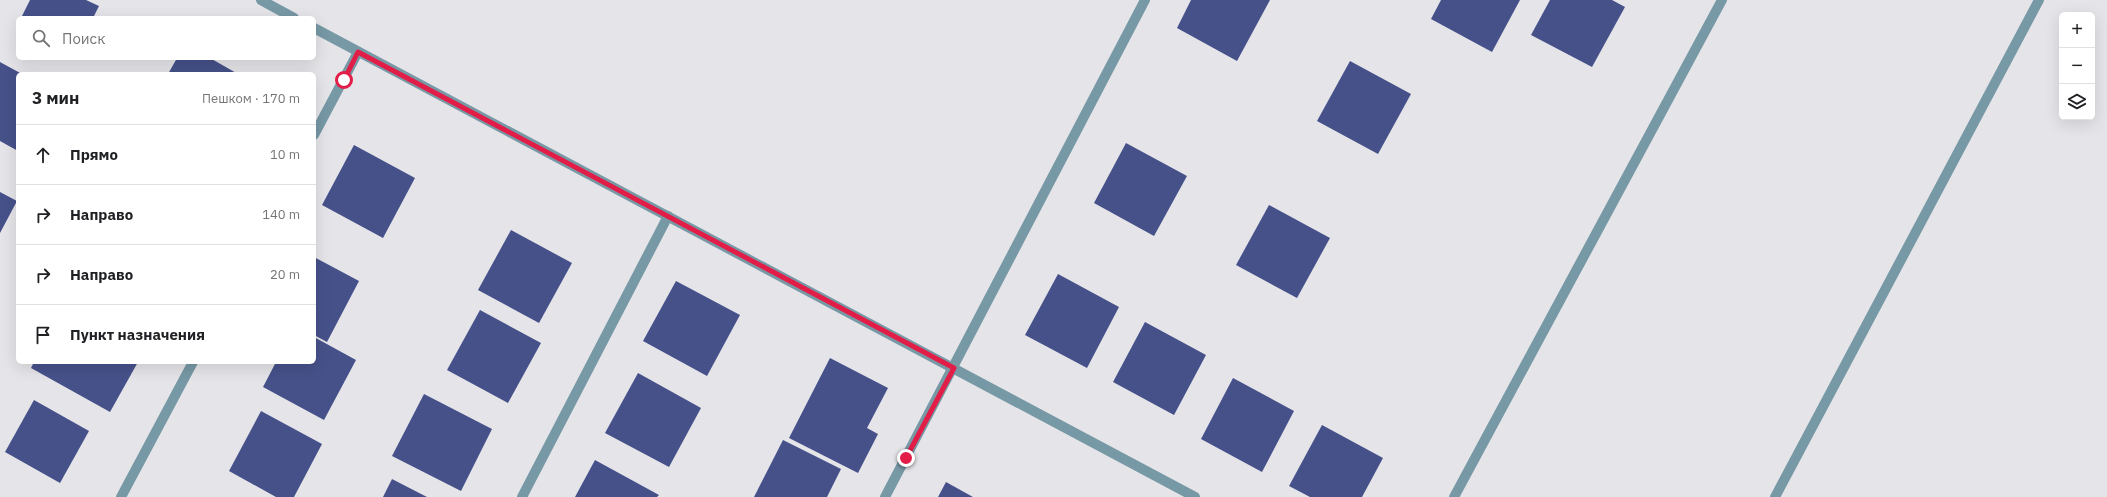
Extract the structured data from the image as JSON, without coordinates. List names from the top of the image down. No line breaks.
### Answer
{"page":{"map_buttons":["+","−"],"search":"Поиск","heading":["3 мин","Пешком · 170 m"],"list":[["Прямо","10 m"],["Направо","140 m"],["Направо","20 m"],"Пункт назначения"]}}
